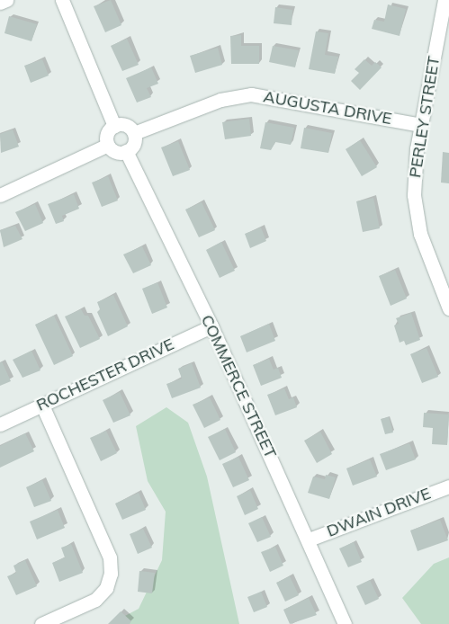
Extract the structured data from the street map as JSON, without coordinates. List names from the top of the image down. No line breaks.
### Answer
{"streets":{"street":["AUGUSTA DRIVE","PERLEY STREET","ROCHESTER DRIVE","COMMERCE STREET","DWAIN DRIVE"]},"crossings":[["AUGUSTA DRIVE","PERLEY STREET"],["AUGUSTA DRIVE","COMMERCE STREET"],["ROCHESTER DRIVE","COMMERCE STREET"],["COMMERCE STREET","DWAIN DRIVE"]]}
